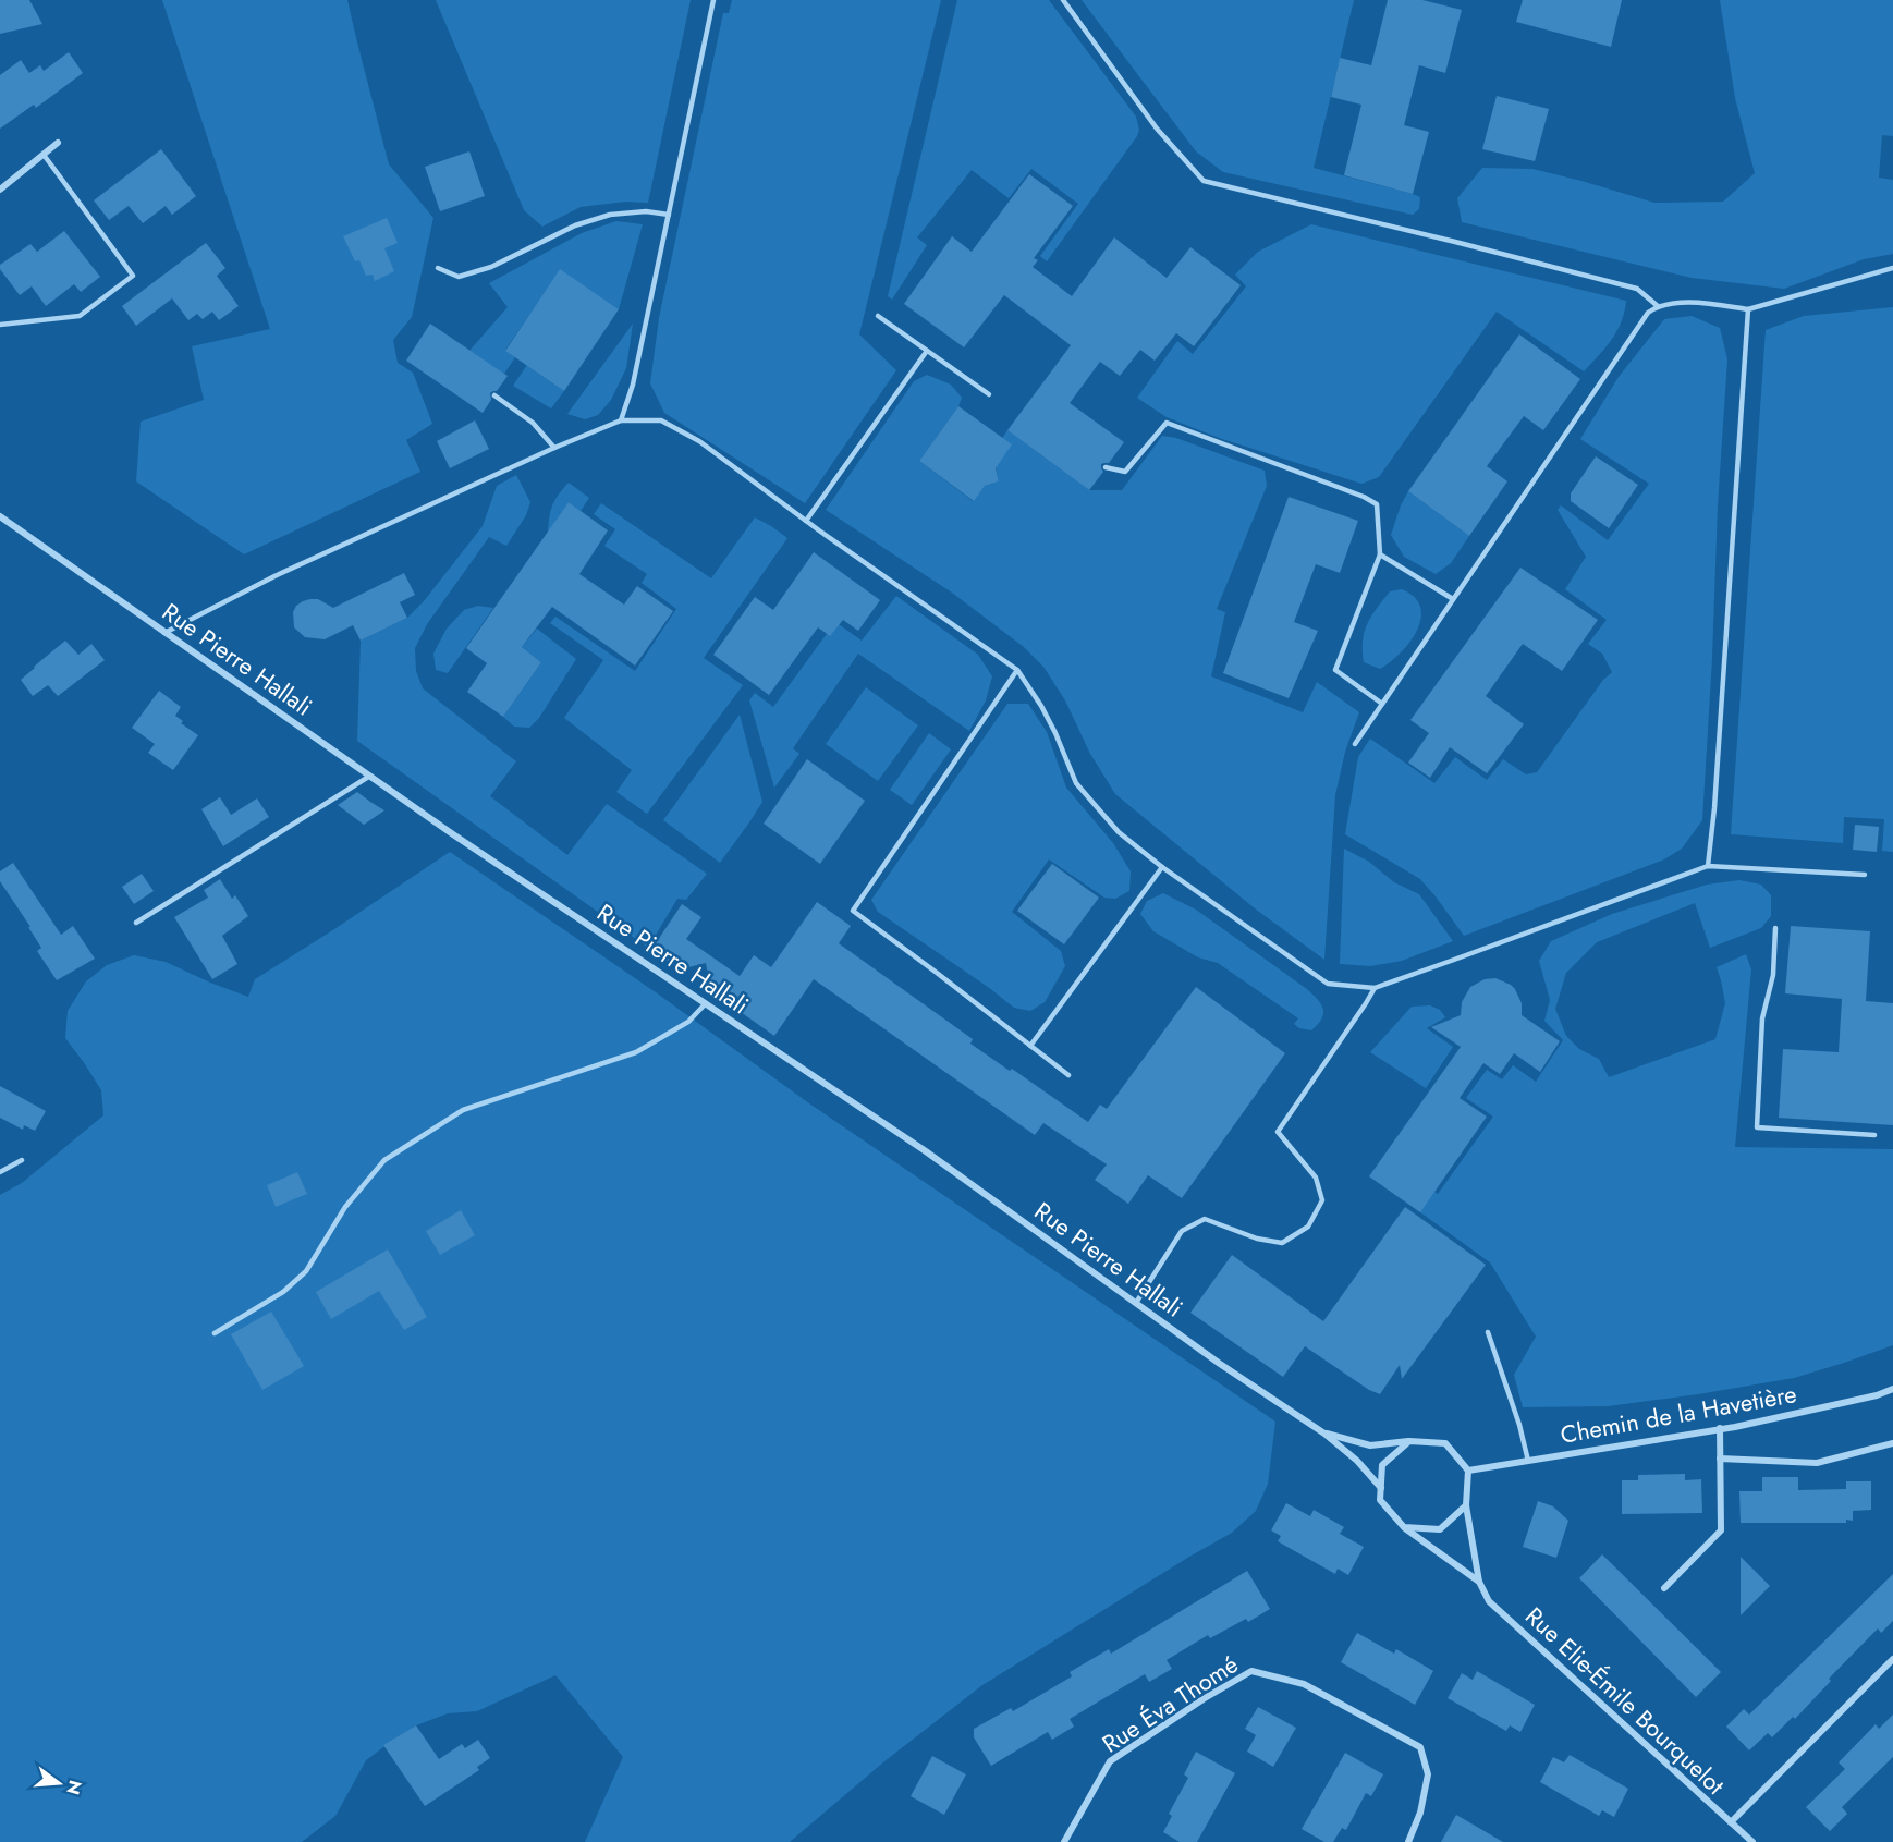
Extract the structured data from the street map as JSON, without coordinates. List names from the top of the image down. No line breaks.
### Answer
{"streets":{"street":["Rue Pierre Hallali","Chemin de la Havetière","Rue Elie-Émile Bourquelot","Rue Éva Thomé"]},"crossings":[["Rue Pierre Hallali","Chemin de la Havetière"],["Rue Pierre Hallali","Rue Elie-Émile Bourquelot"],["Chemin de la Havetière","Rue Elie-Émile Bourquelot"]],"north":"right"}
